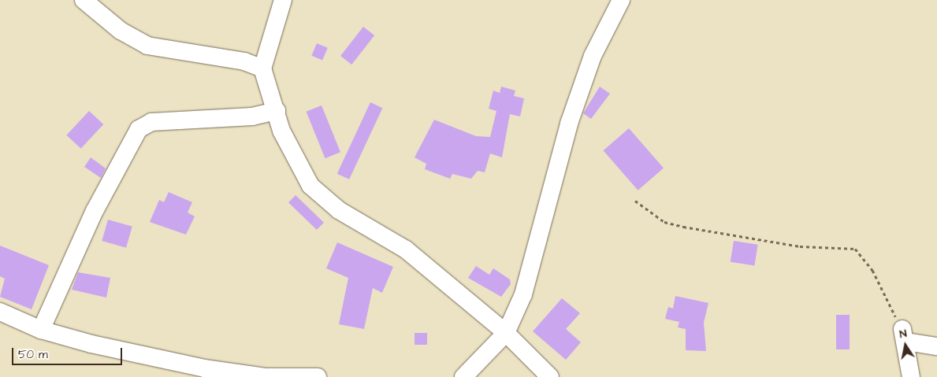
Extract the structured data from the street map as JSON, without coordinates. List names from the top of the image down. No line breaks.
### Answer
{"scale_bar":"50 m","north":"top"}
